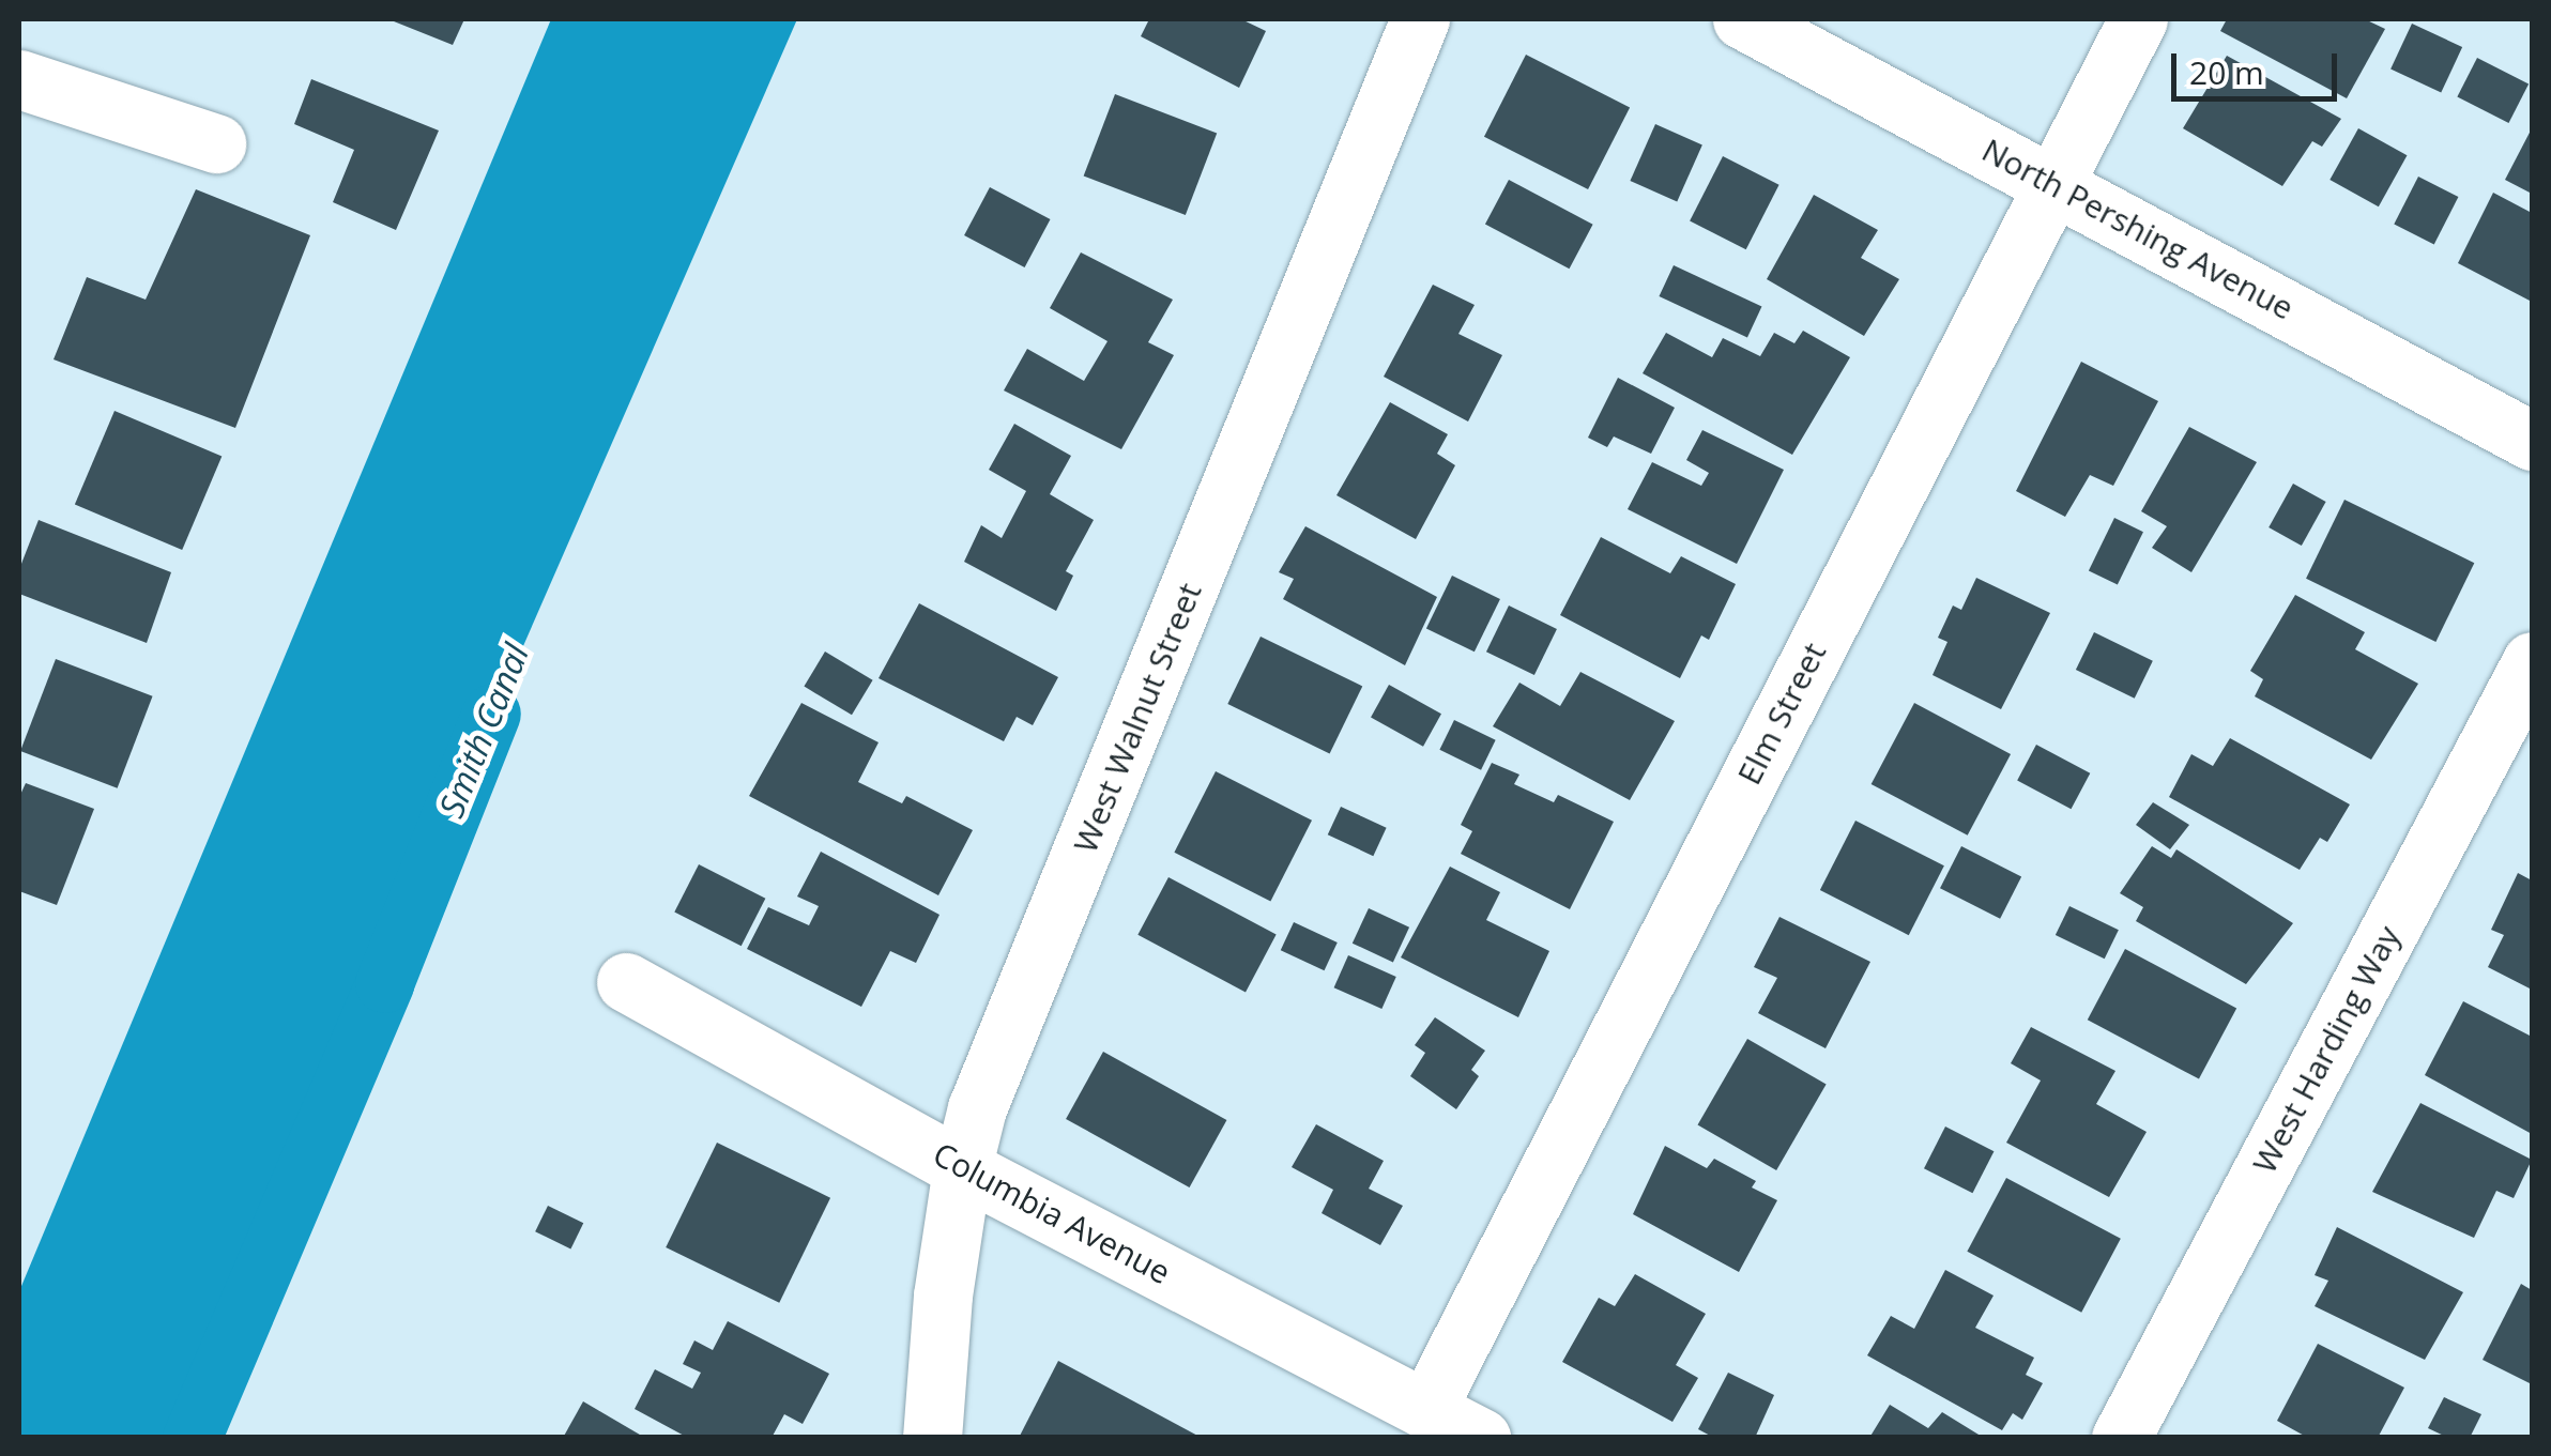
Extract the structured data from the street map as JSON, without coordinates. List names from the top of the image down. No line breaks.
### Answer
{"streets":{"street":["North Pershing Avenue","Elm Street","West Walnut Street","West Harding Way","Columbia Avenue"]},"crossings":[["North Pershing Avenue","Elm Street"],["Elm Street","Columbia Avenue"],["West Walnut Street","Columbia Avenue"]],"water":["Smith Canal"],"scale_bar":"20 m"}
